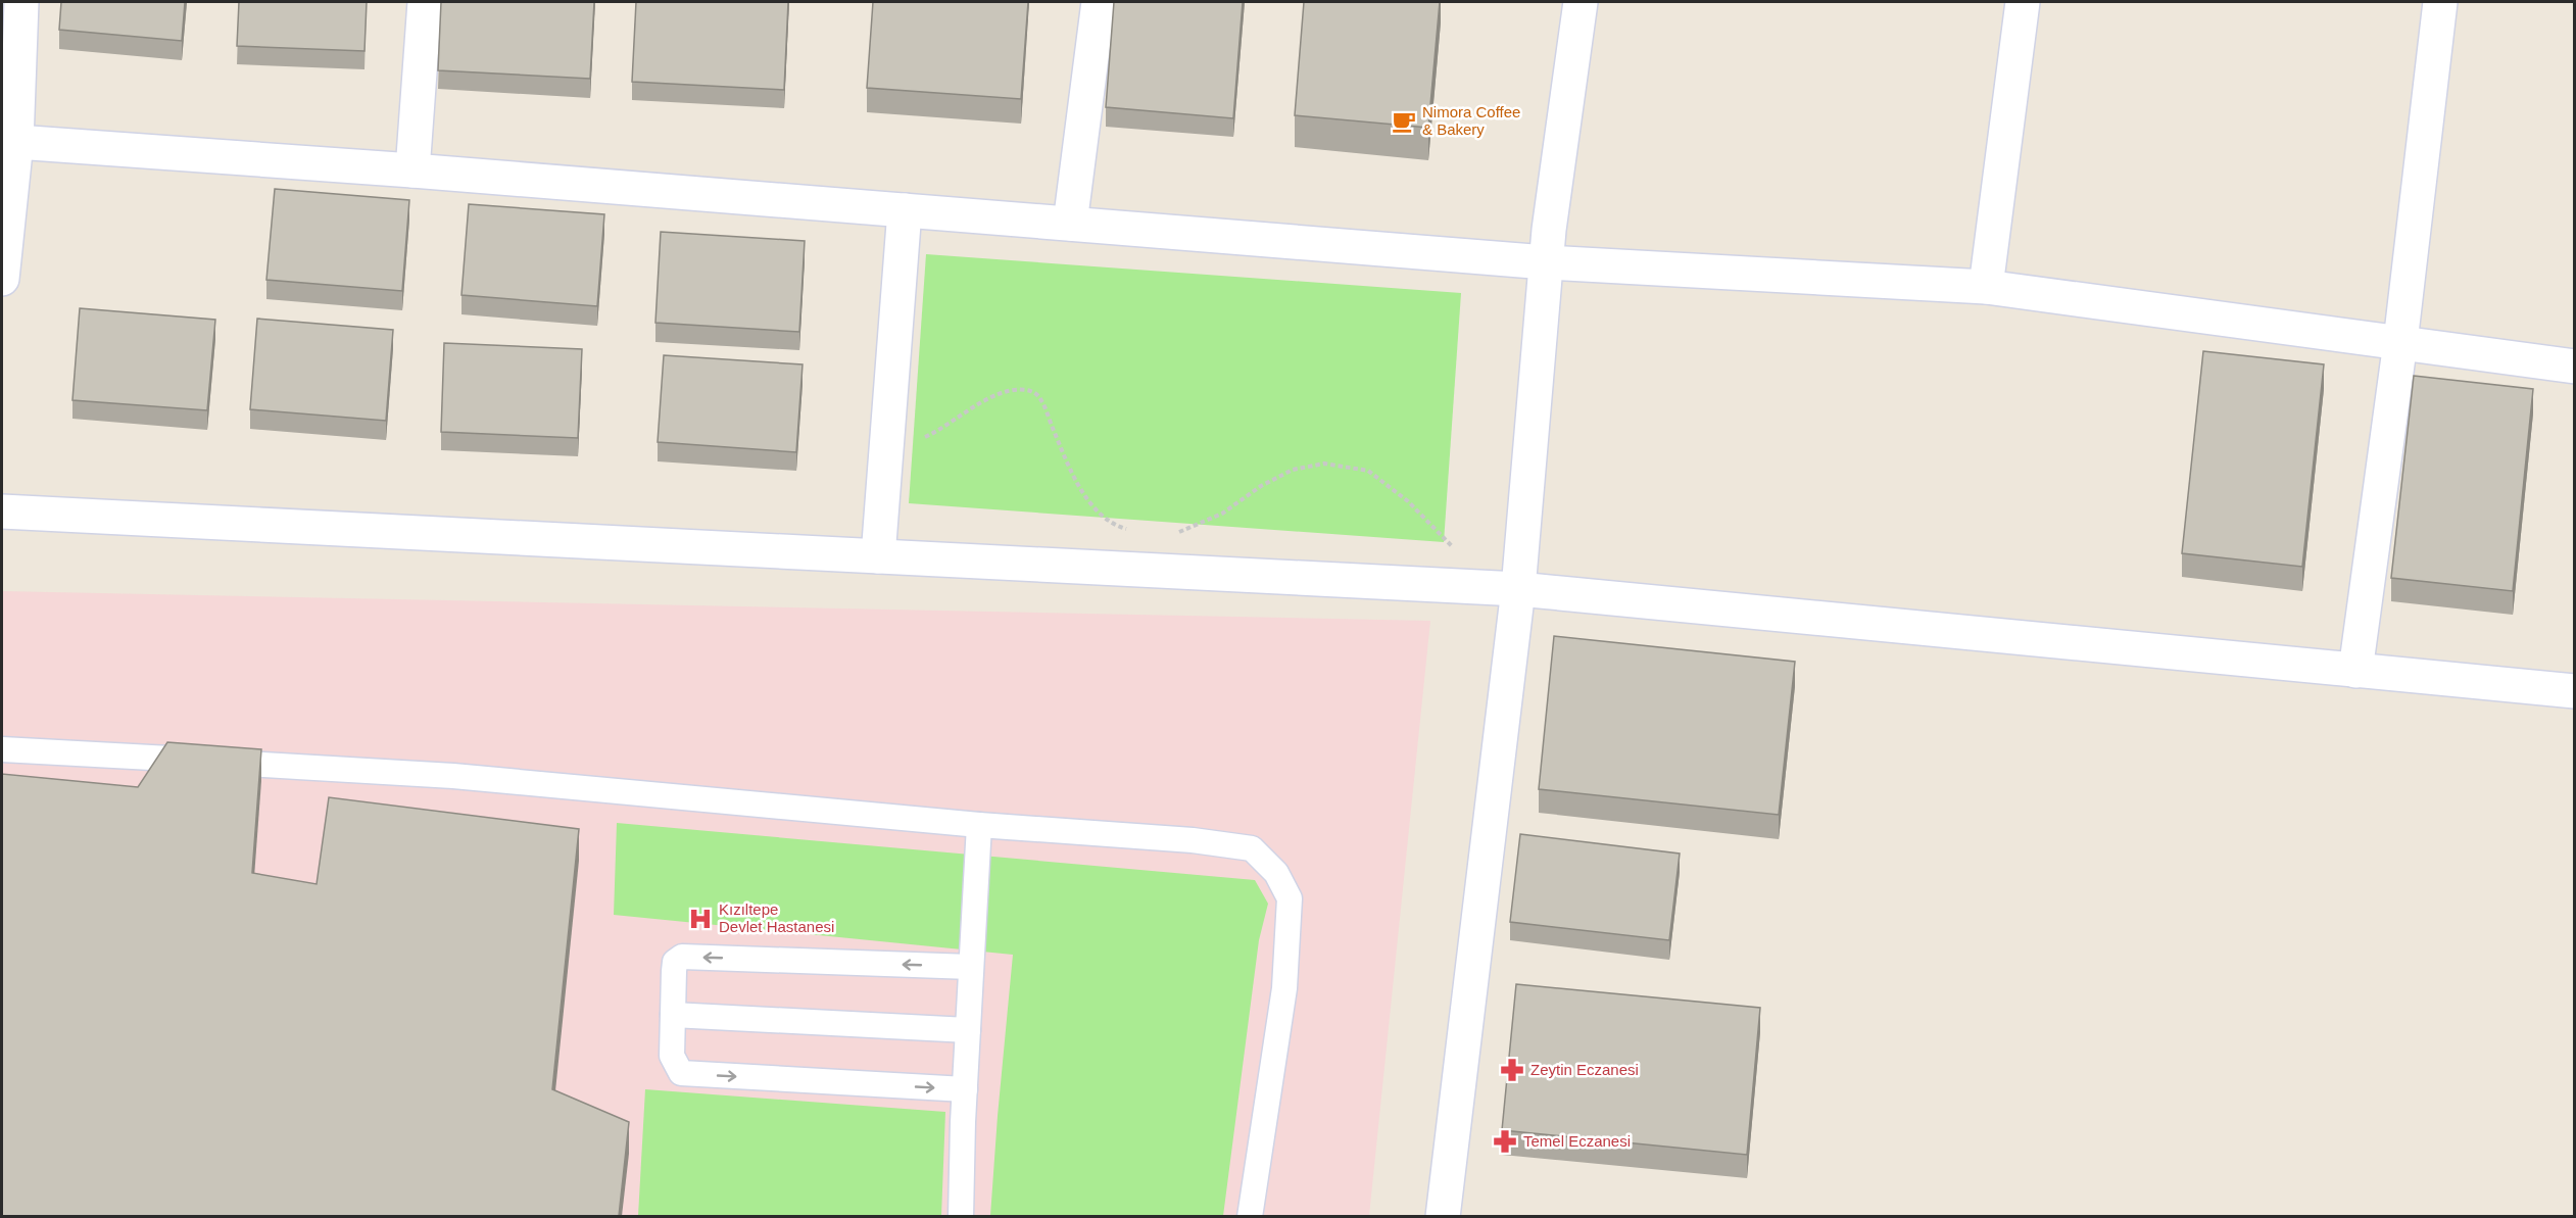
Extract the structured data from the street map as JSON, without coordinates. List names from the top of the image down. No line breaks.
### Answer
{"places":{"cafe":["Nimora Coffee & Bakery"],"hospital":["Kızıltepe Devlet Hastanesi"],"pharmacy":["Zeytin Eczanesi","Temel Eczanesi"]}}
